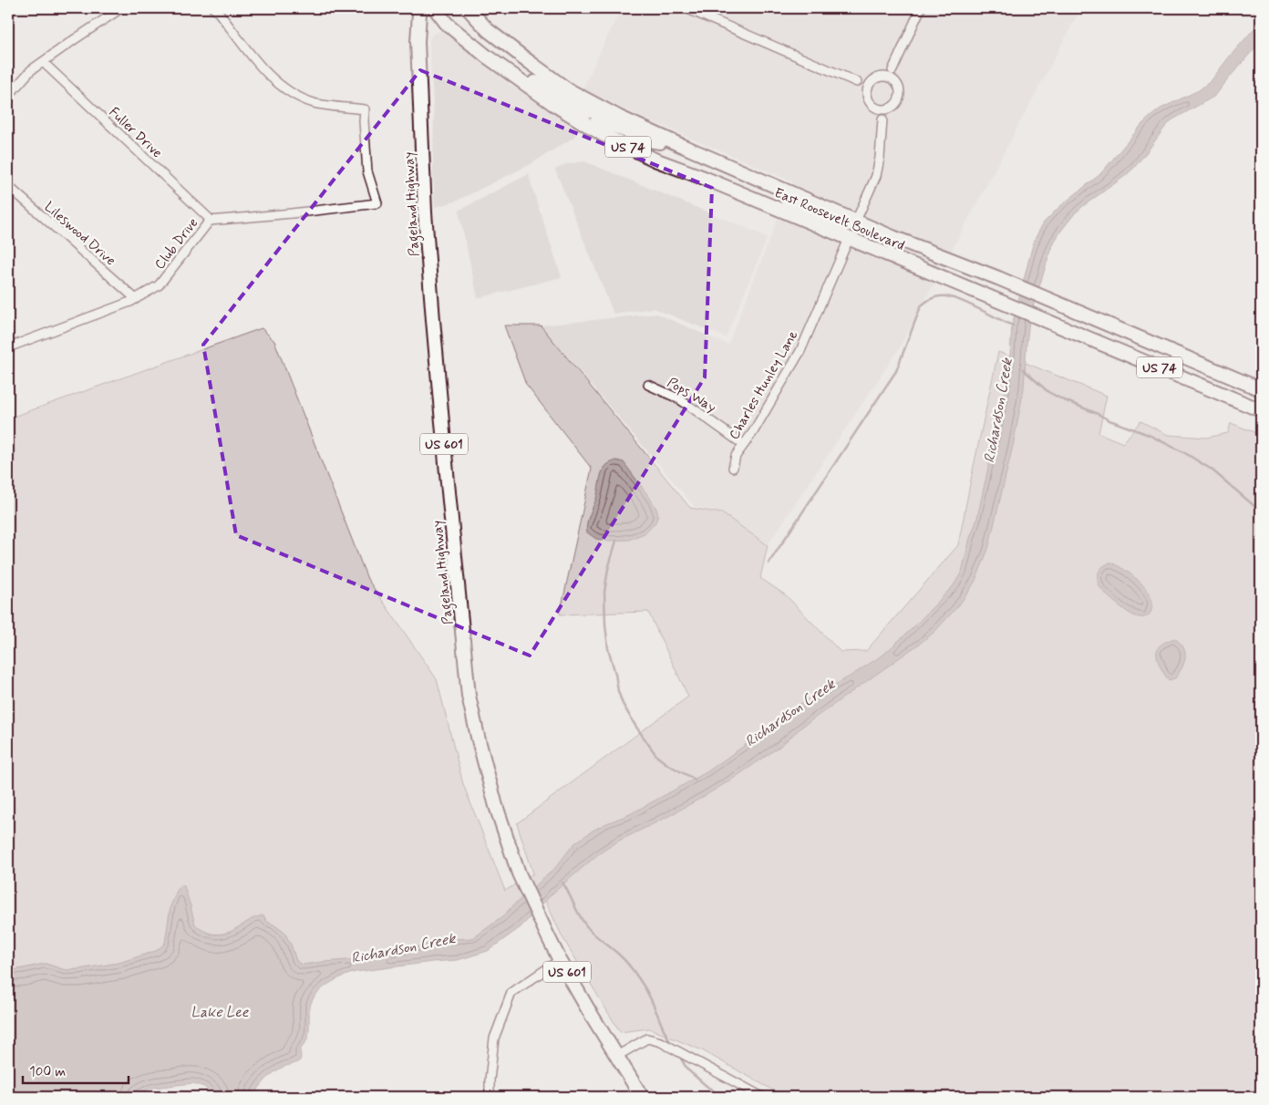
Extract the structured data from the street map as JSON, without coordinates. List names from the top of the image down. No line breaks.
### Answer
{"streets":{"highway":["US 74","Pageland Highway","East Roosevelt Boulevard","US 601"],"street":["Fuller Drive","Lileswood Drive","Club Drive","Charles Hunley Lane","Pops Way"]},"crossings":[["Fuller Drive","Club Drive"],["East Roosevelt Boulevard","Charles Hunley Lane"],["Lileswood Drive","Club Drive"],["Charles Hunley Lane","Pops Way"]],"water":["Richardson Creek","Lake Lee"],"scale_bar":"100 m"}
